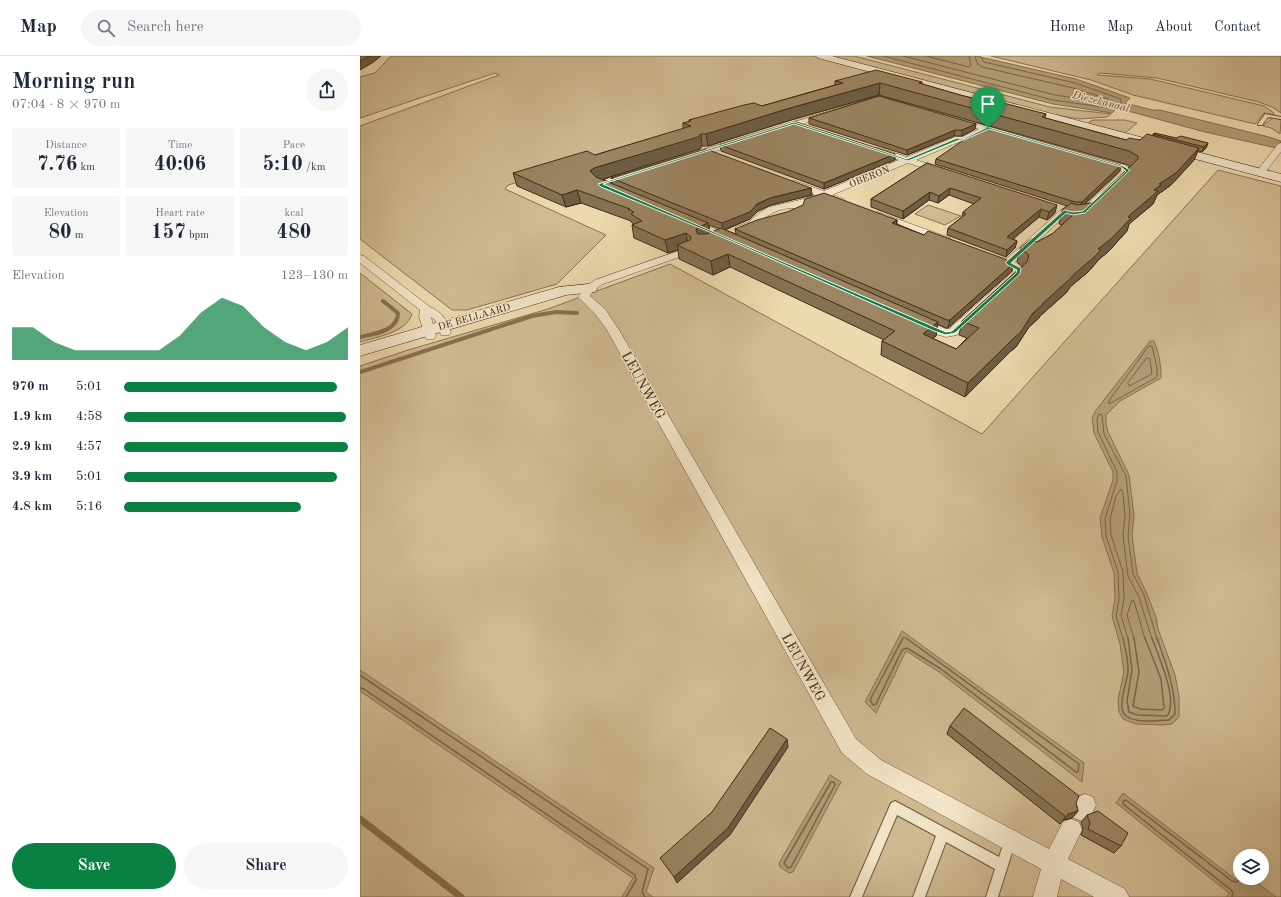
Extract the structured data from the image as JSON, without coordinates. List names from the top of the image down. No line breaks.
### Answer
{"streets":{"street":["OBERON","DE BELLAARD","LEUNWEG"]},"crossings":[["DE BELLAARD","LEUNWEG"]],"water":["Diezekanaal"],"page":{"header":"Map","search":"Search here","nav":["Home","Map","About","Contact"],"heading":["Morning run","07:04 · 8 × 970 m"],"stats":[["Distance","7.76 km"],["Time","40:06"],["Pace","5:10 /km"],["Elevation","80 m"],["Heart rate","157 bpm"],["kcal","480"]],"chart":["Elevation","123–130 m"],"list":[{"name":"970 m","note":"5:01"},{"name":"1.9 km","note":"4:58"},{"name":"2.9 km","note":"4:57"},{"name":"3.9 km","note":"5:01"},{"name":"4.8 km","note":"5:16"}],"buttons":["Save","Share"]}}
